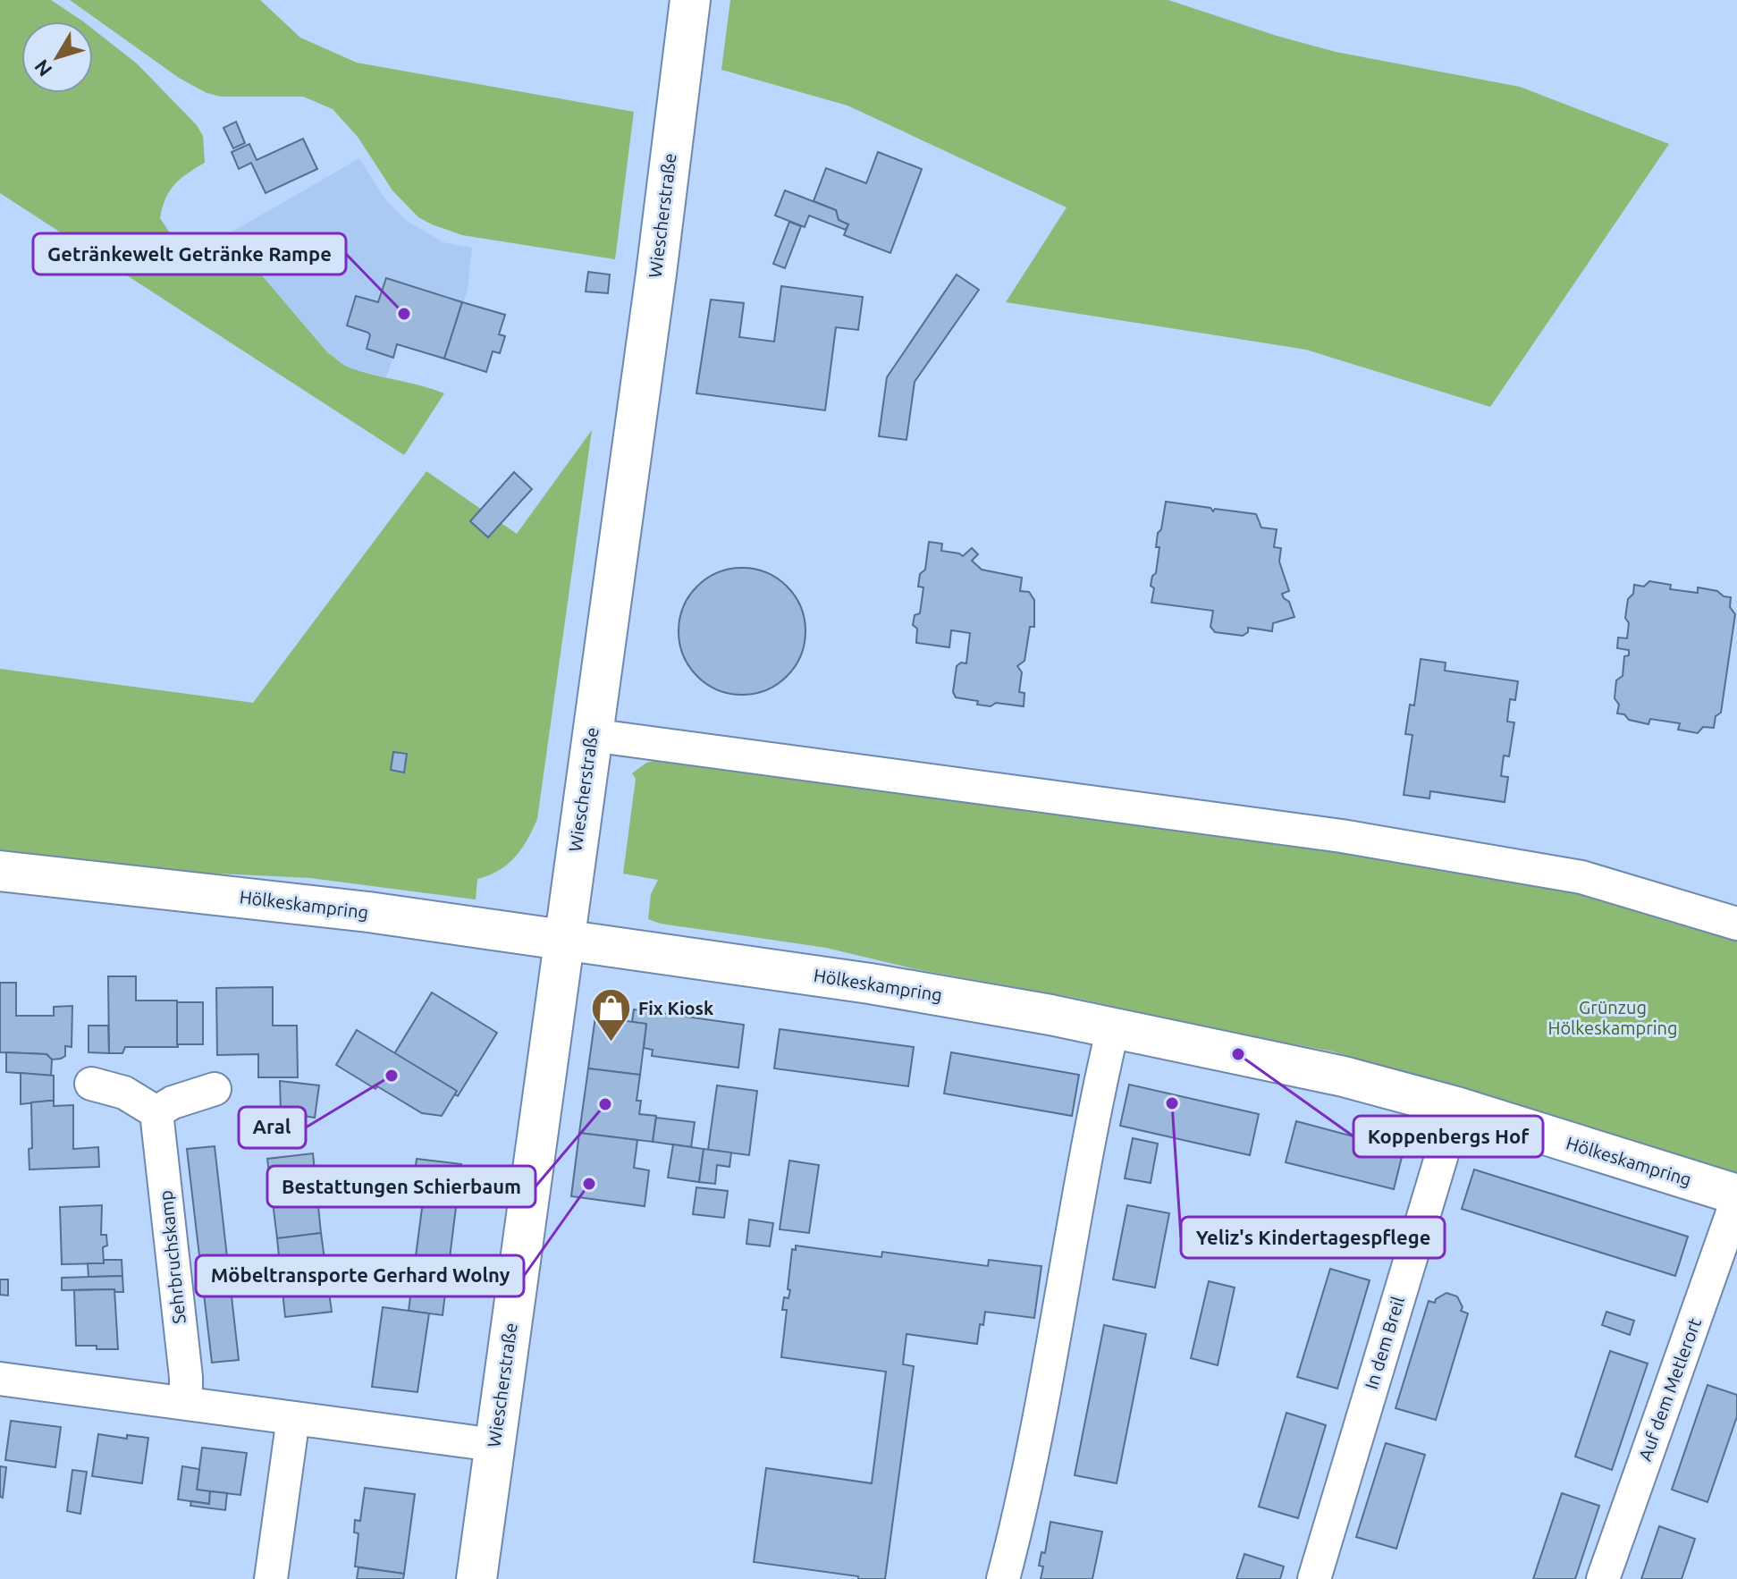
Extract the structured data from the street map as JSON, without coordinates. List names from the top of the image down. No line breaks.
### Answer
{"streets":{"street":["Wiescherstraße","Hölkeskampring","Sehrbruchskamp","In dem Breil","Auf dem Metlerort"]},"crossings":[["Wiescherstraße","Hölkeskampring"],["Hölkeskampring","In dem Breil"],["Hölkeskampring","Auf dem Metlerort"]],"parks":["Grünzug Hölkeskampring"],"places":{"other":["Getränkewelt Getränke Rampe","Koppenbergs Hof","Aral","Yeliz's Kindertagespflege","Bestattungen Schierbaum","Möbeltransporte Gerhard Wolny"],"shop":["Fix Kiosk"]},"north":"bottom left"}
